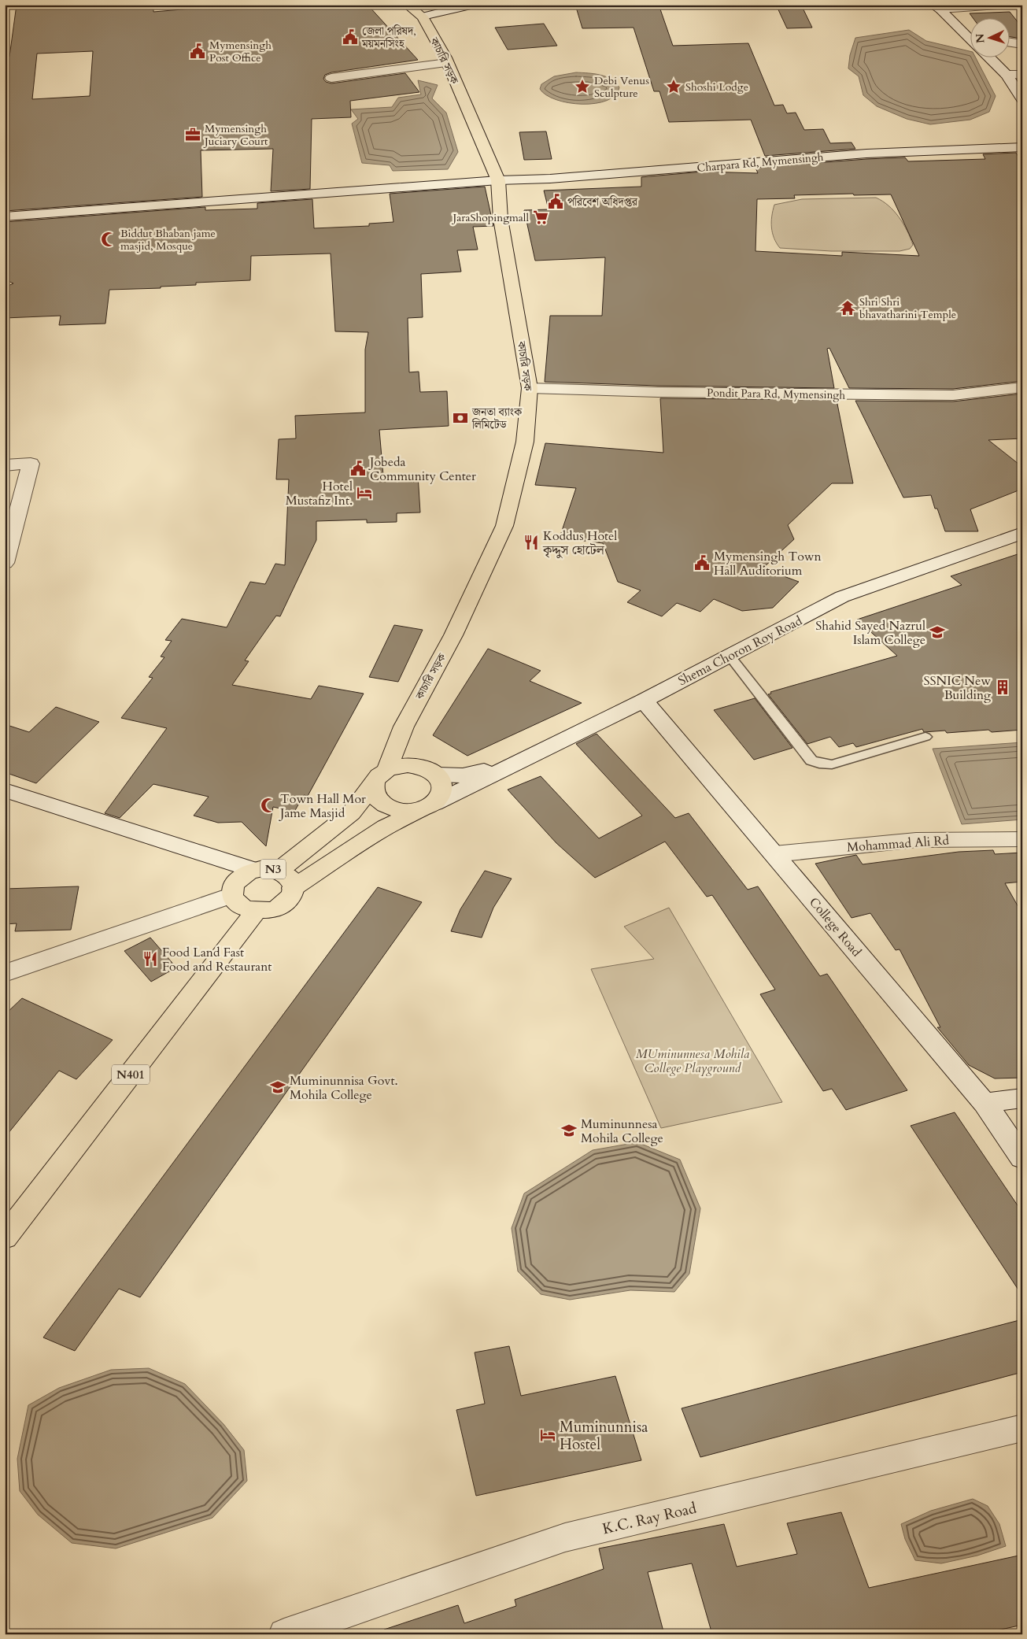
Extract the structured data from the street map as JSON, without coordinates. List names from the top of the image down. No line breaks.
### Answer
{"streets":{"main road":["কাচারি সড়ক","N3","N401"],"street":["Charpara Rd, Mymensingh","Pondit Para Rd, Mymensingh","Shema Choron Roy Road","Mohammad Ali Rd","College Road","K.C. Ray Road"]},"crossings":[["কাচারি সড়ক","Charpara Rd, Mymensingh"],["কাচারি সড়ক","Pondit Para Rd, Mymensingh"],["কাচারি সড়ক","Shema Choron Roy Road"],["কাচারি সড়ক","N3"],["কাচারি সড়ক","N401"],["Shema Choron Roy Road","N3"],["Shema Choron Roy Road","College Road"],["Mohammad Ali Rd","College Road"],["N3","N401"]],"parks":["MUminunnesa Mohila College Playground"],"places":{"public building":["জেলা পরিষদ, ময়মনসিংহ","Mymensingh Post Office","পরিবেশ অধিদপ্তর","Jobeda Community Center","Mymensingh Town Hall Auditorium"],"place":["Debi Venus Sculpture","Shoshi Lodge"],"office":["Mymensingh Juciary Court"],"supermarket":["JaraShopingmall"],"mosque":["Biddut Bhaban jame masjid, Mosque","Town Hall Mor Jame Masjid"],"temple":["Shri Shri bhavatharini Temple"],"bank":["জনতা ব্যাংক লিমিটেড"],"hotel":["Hotel Mustafiz Int.","Muminunnisa Hostel"],"restaurant":["Koddus Hotel কৃদ্দুস হোটেল","Food Land Fast Food and Restaurant"],"school or university":["Shahid Sayed Nazrul Islam College","Muminunnisa Govt. Mohila College","Muminunnesa Mohila College"],"building":["SSNIC New Building"]},"north":"left"}
